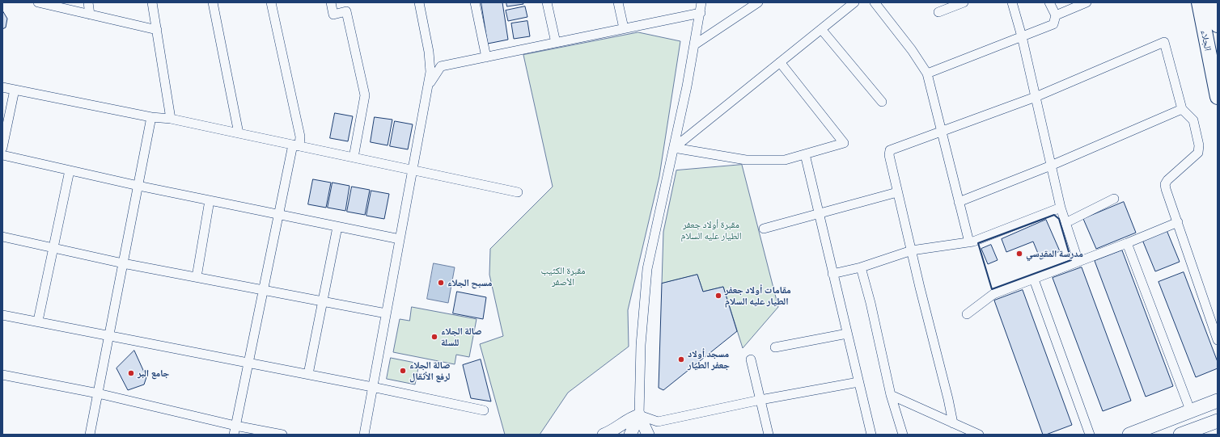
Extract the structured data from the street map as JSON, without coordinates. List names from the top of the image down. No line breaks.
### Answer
{"streets":{"highway":["الجلاء"]},"parks":["مقبرة أولاد جعفر الطيار عليه السلام","مقبرة الكثيب الأصفر"],"places":["مدرسة المقدسي","مسبح الجلاء","مقامات أولاد جعفر الطيار عليه السلام","صالة الجلاء للسلة","مسجد أولاد جعفر الطيار","صالة الجلاء لرفع الأثقال","جامع البر"]}
